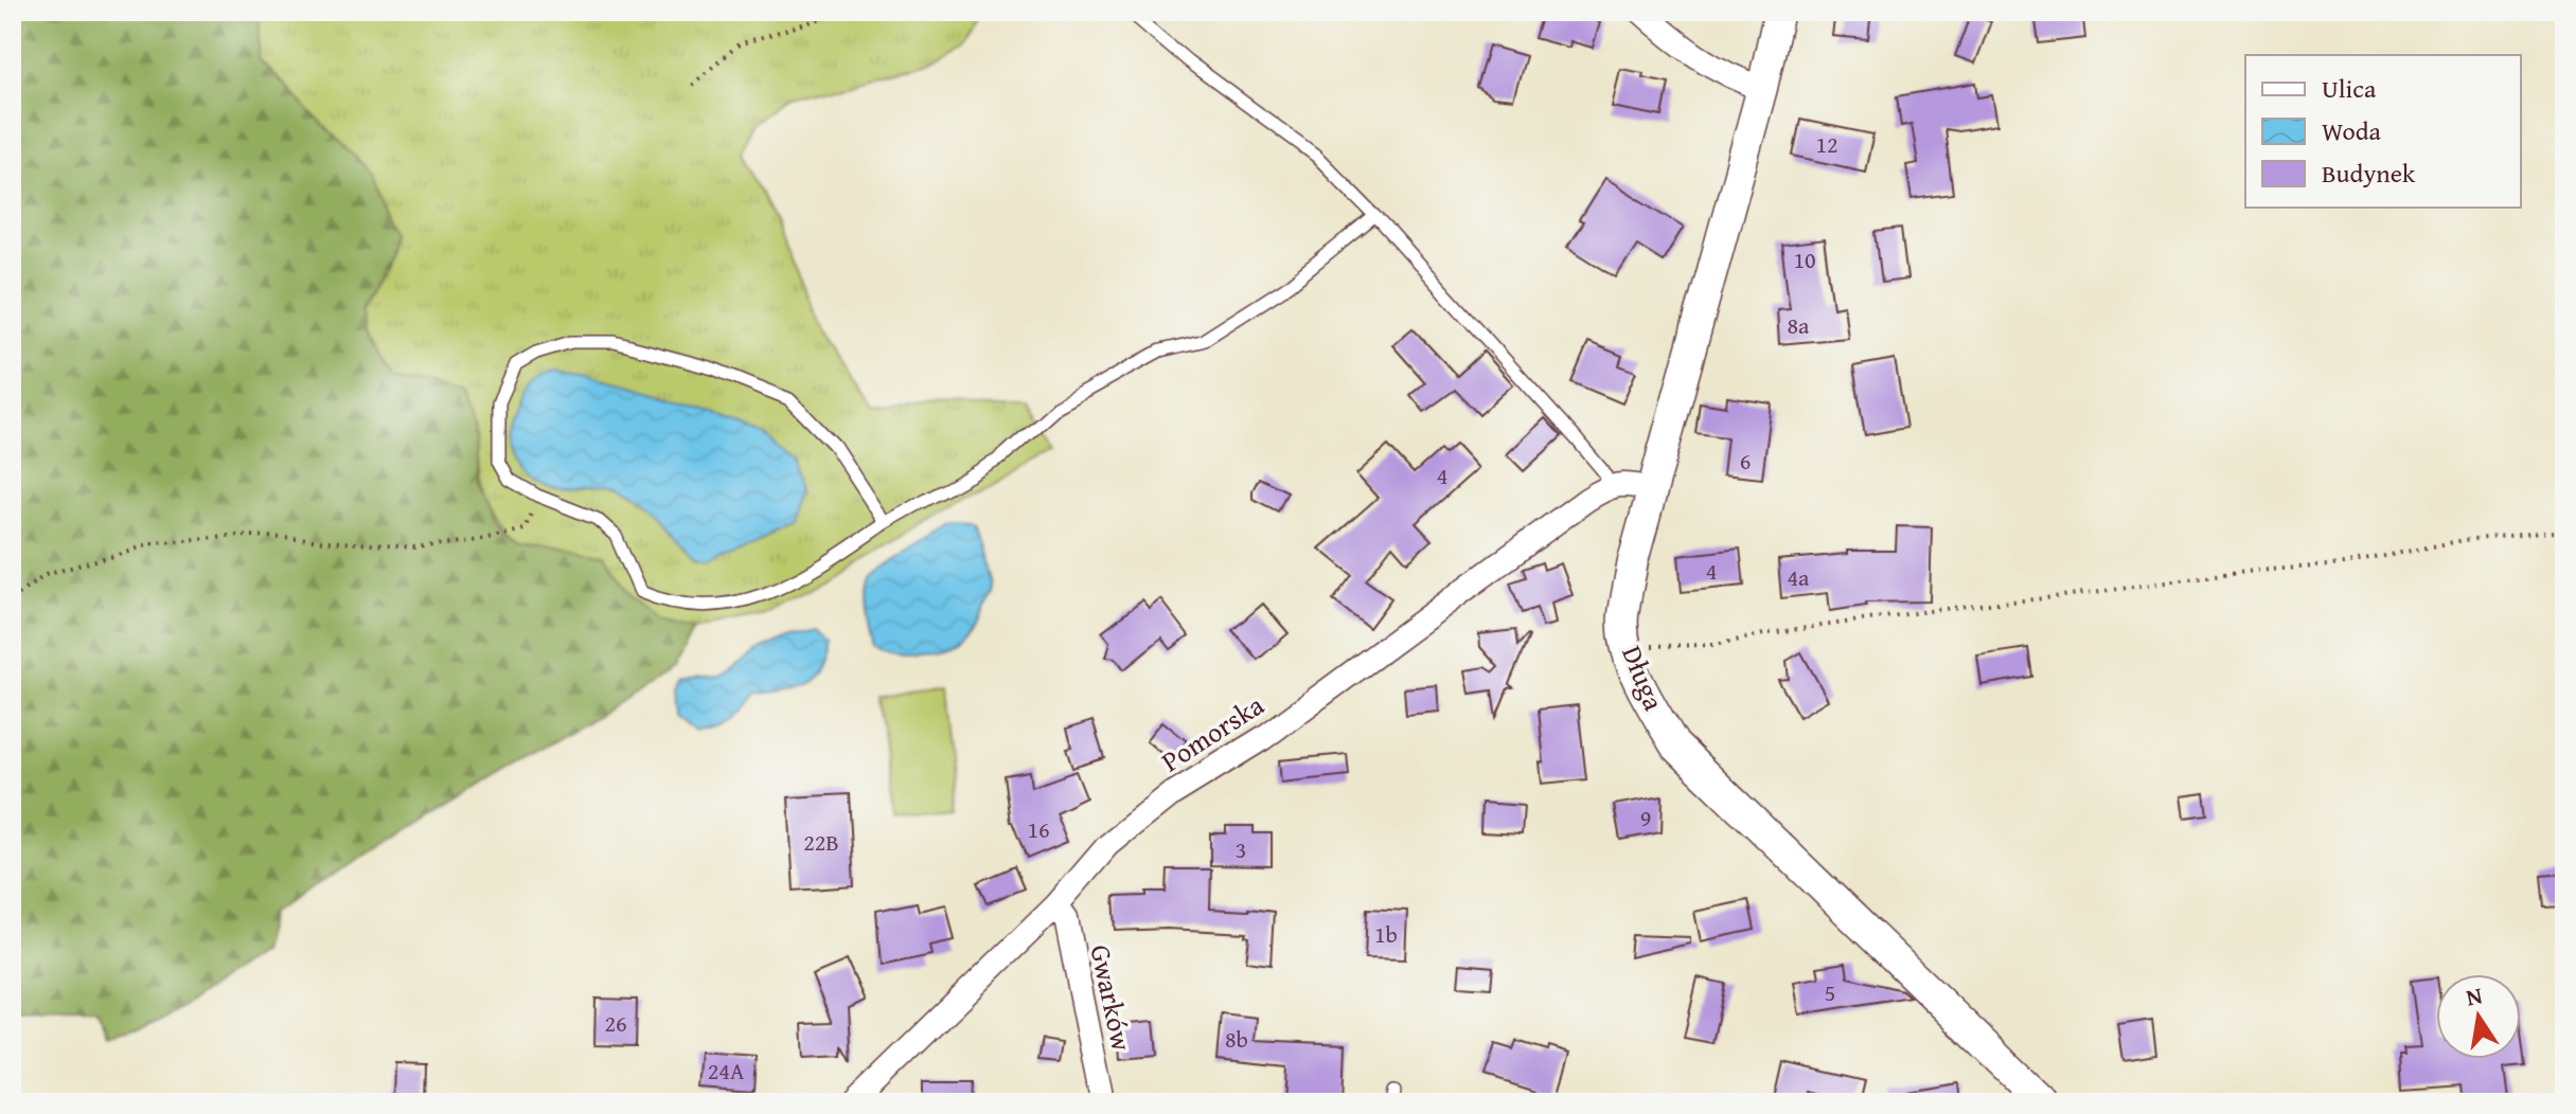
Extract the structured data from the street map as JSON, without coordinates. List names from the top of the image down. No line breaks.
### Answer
{"streets":{"street":["Długa","Pomorska","Gwarków"]},"crossings":[["Pomorska","Gwarków"]],"house_numbers":["12","10","8a","6","4","4","4a","9","16","22B","3","1b","5","26","8b","24A"],"legend":["Ulica","Woda","Budynek"],"north":"top"}
